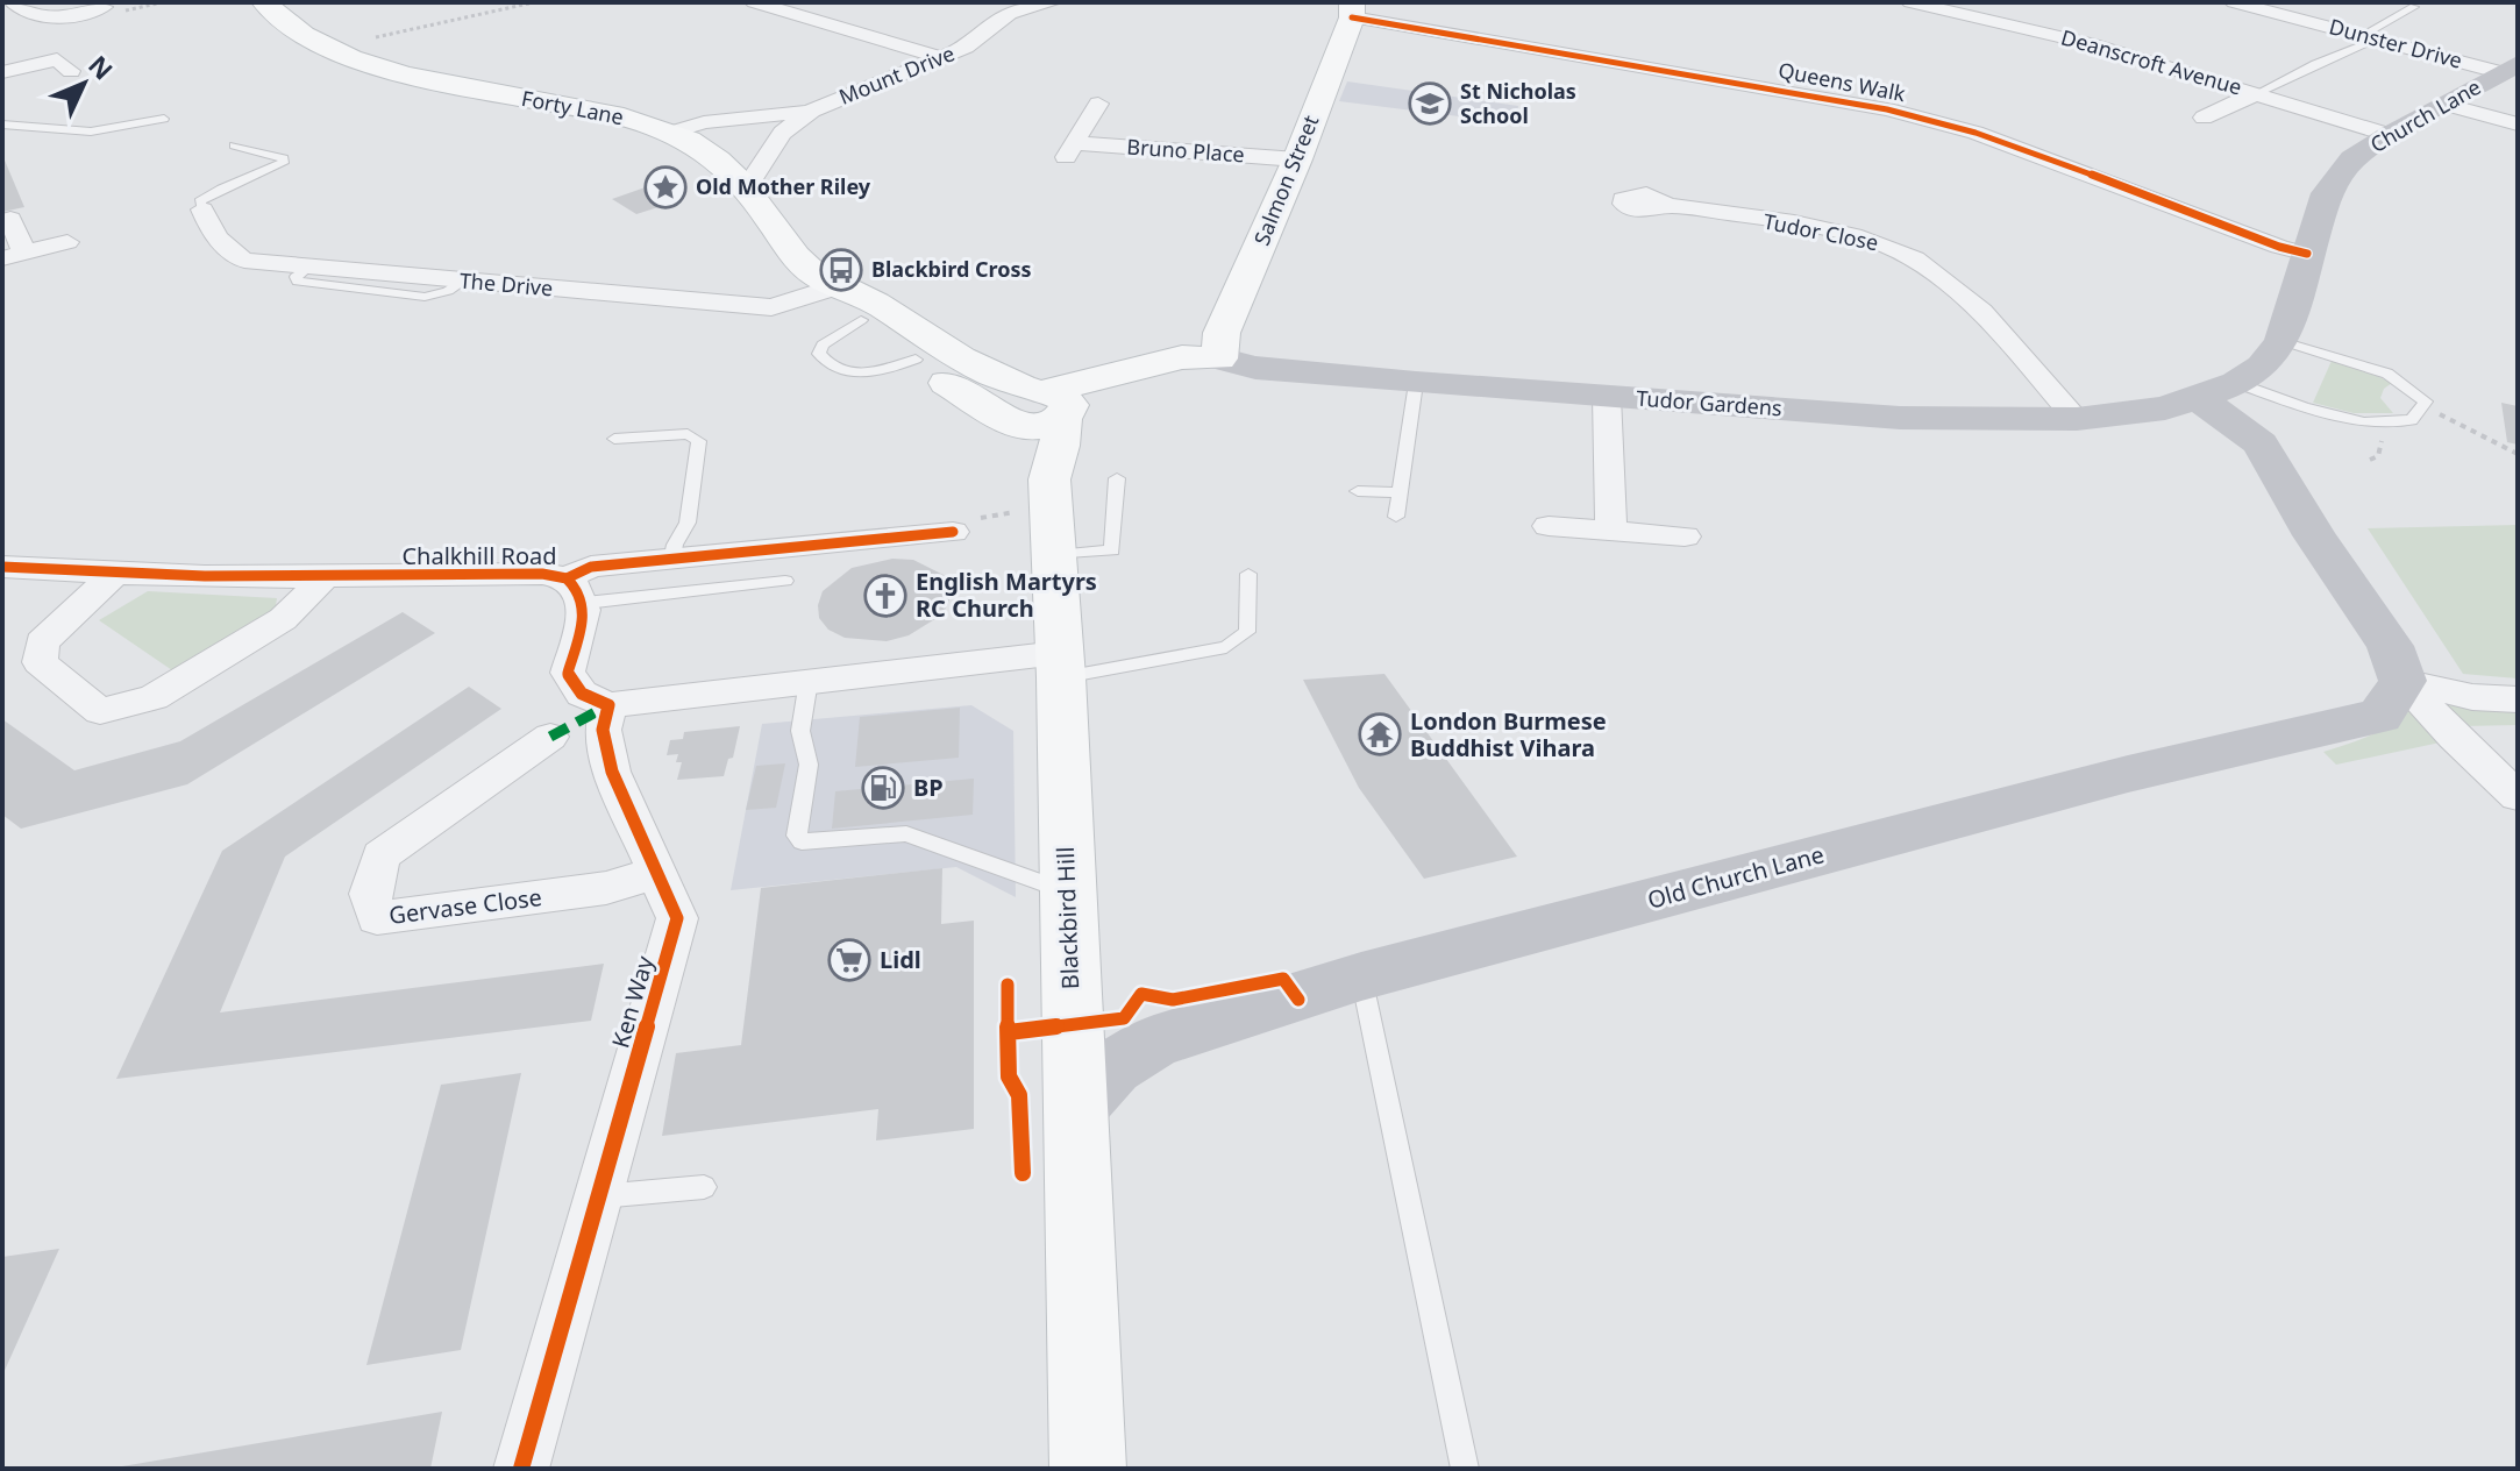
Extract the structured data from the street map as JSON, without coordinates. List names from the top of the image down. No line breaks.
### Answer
{"streets":{"main road":["Forty Lane","Church Lane","Salmon Street","Tudor Gardens","Old Church Lane","Blackbird Hill"],"street":["Dunster Drive","Deanscroft Avenue","Mount Drive","Queens Walk","Bruno Place","Tudor Close","The Drive","Chalkhill Road","Gervase Close","Ken Way"]},"crossings":[["Dunster Drive","Church Lane"],["Deanscroft Avenue","Church Lane"],["Mount Drive","Forty Lane"],["Queens Walk","Church Lane"],["Queens Walk","Salmon Street"],["Forty Lane","The Drive"],["Forty Lane","Blackbird Hill"],["Church Lane","Tudor Gardens"],["Bruno Place","Salmon Street"],["Salmon Street","Tudor Gardens"],["Tudor Close","Tudor Gardens"],["Old Church Lane","Blackbird Hill"],["Gervase Close","Ken Way"]],"places":{"school or university":["St Nicholas School"],"place":["Old Mother Riley"],"bus stop":["Blackbird Cross"],"church":["English Martyrs RC Church"],"temple":["London Burmese Buddhist Vihara"],"fuel station":["BP"],"supermarket":["Lidl"]},"north":"top right"}
